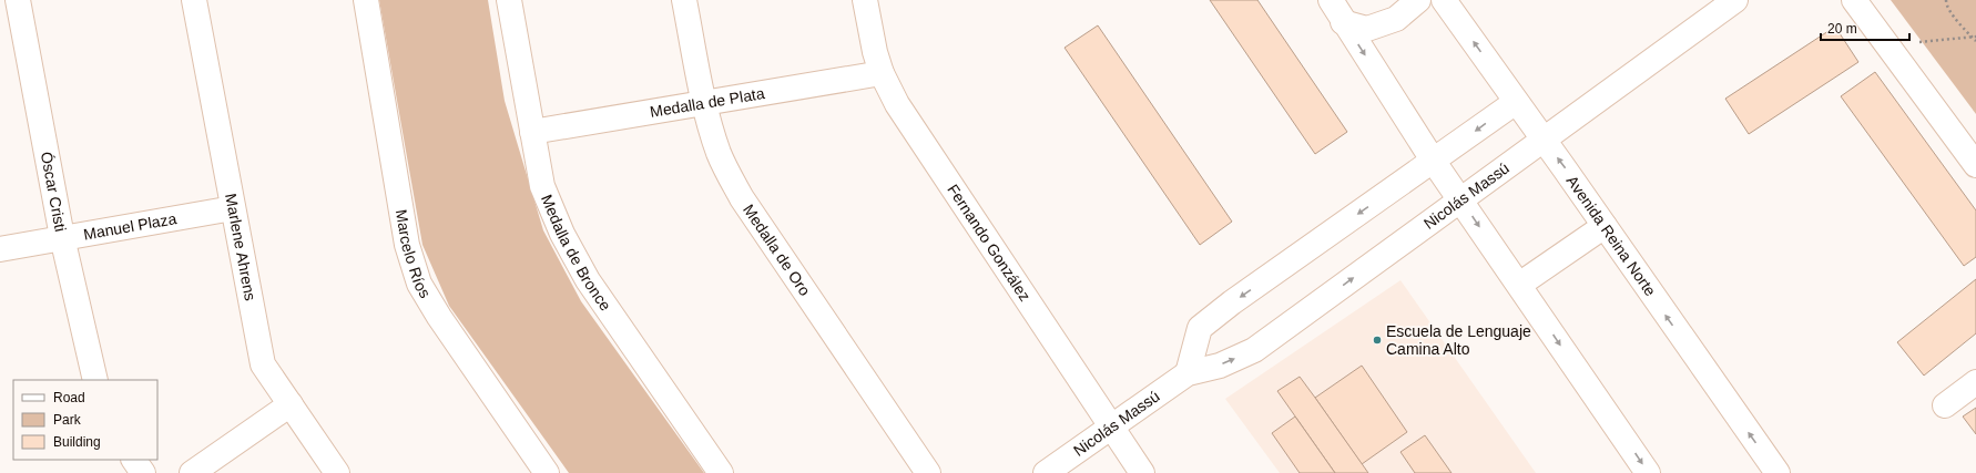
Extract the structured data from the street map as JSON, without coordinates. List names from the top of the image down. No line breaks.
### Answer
{"streets":{"street":["Medalla de Plata","Óscar Cristi","Nicolás Massú","Manuel Plaza","Avenida Reina Norte","Fernando González","Marlene Ahrens","Medalla de Oro","Medalla de Bronce","Marcelo Ríos"]},"crossings":[["Medalla de Plata","Fernando González"],["Medalla de Plata","Medalla de Oro"],["Medalla de Plata","Medalla de Bronce"],["Óscar Cristi","Manuel Plaza"],["Nicolás Massú","Avenida Reina Norte"],["Nicolás Massú","Fernando González"],["Manuel Plaza","Marlene Ahrens"]],"places":["Escuela de Lenguaje Camina Alto"],"legend":["Road","Park","Building"],"scale_bar":"20 m"}
